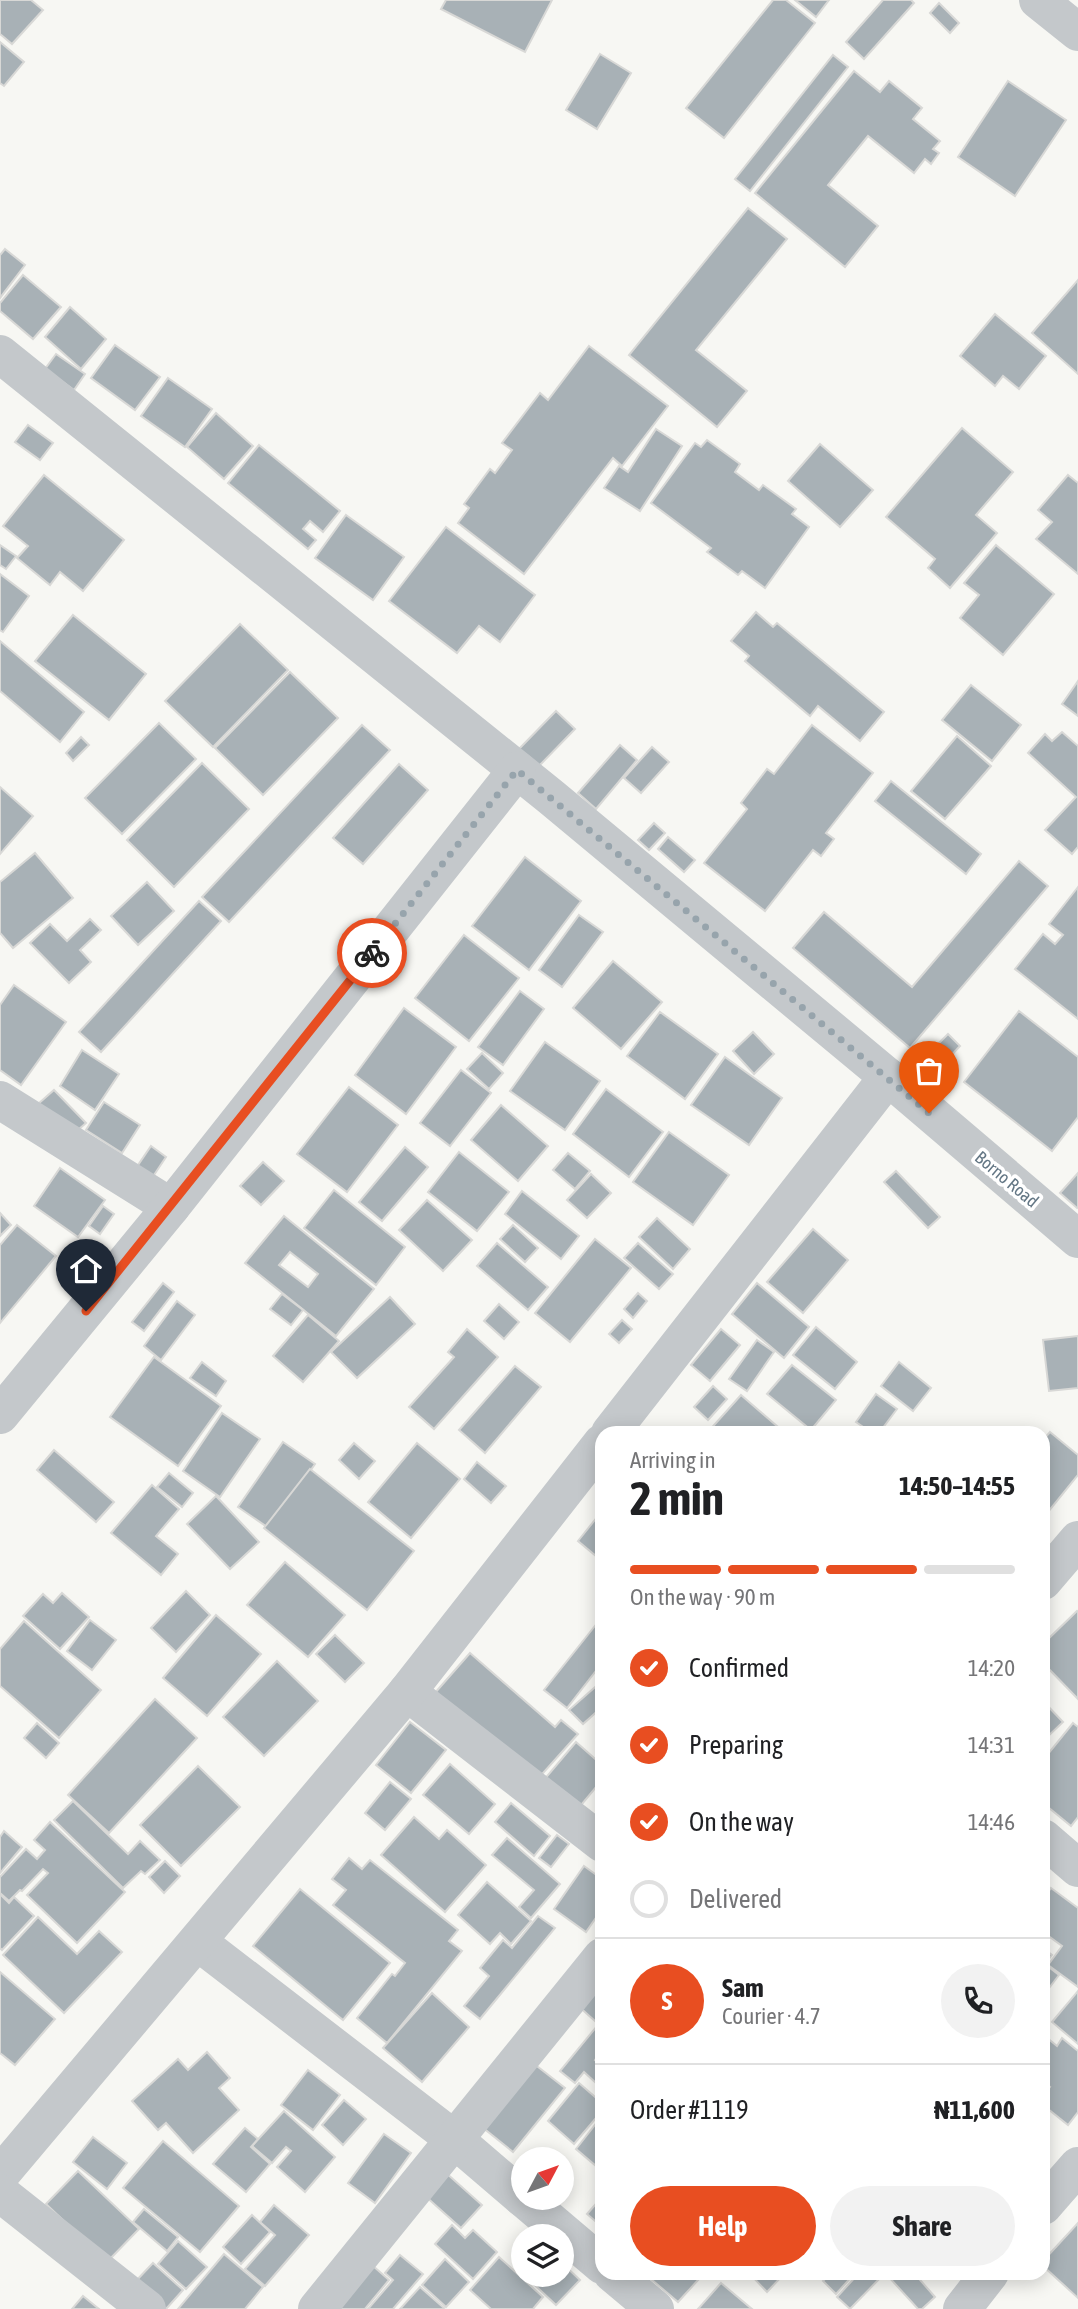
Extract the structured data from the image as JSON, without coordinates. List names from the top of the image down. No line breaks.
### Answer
{"streets":{"street":["Borno Road"]},"north":"top right","page":{"heading":["2 min","Arriving in","14:50–14:55"],"panel":["Sam","Courier · 4.7","Order #1119","₦11,600"],"bar":"On the way · 90 m","list":[["Confirmed","14:20"],["Preparing","14:31"],["On the way","14:46"],"Delivered"],"round":"S","buttons":["Help","Share"]}}
